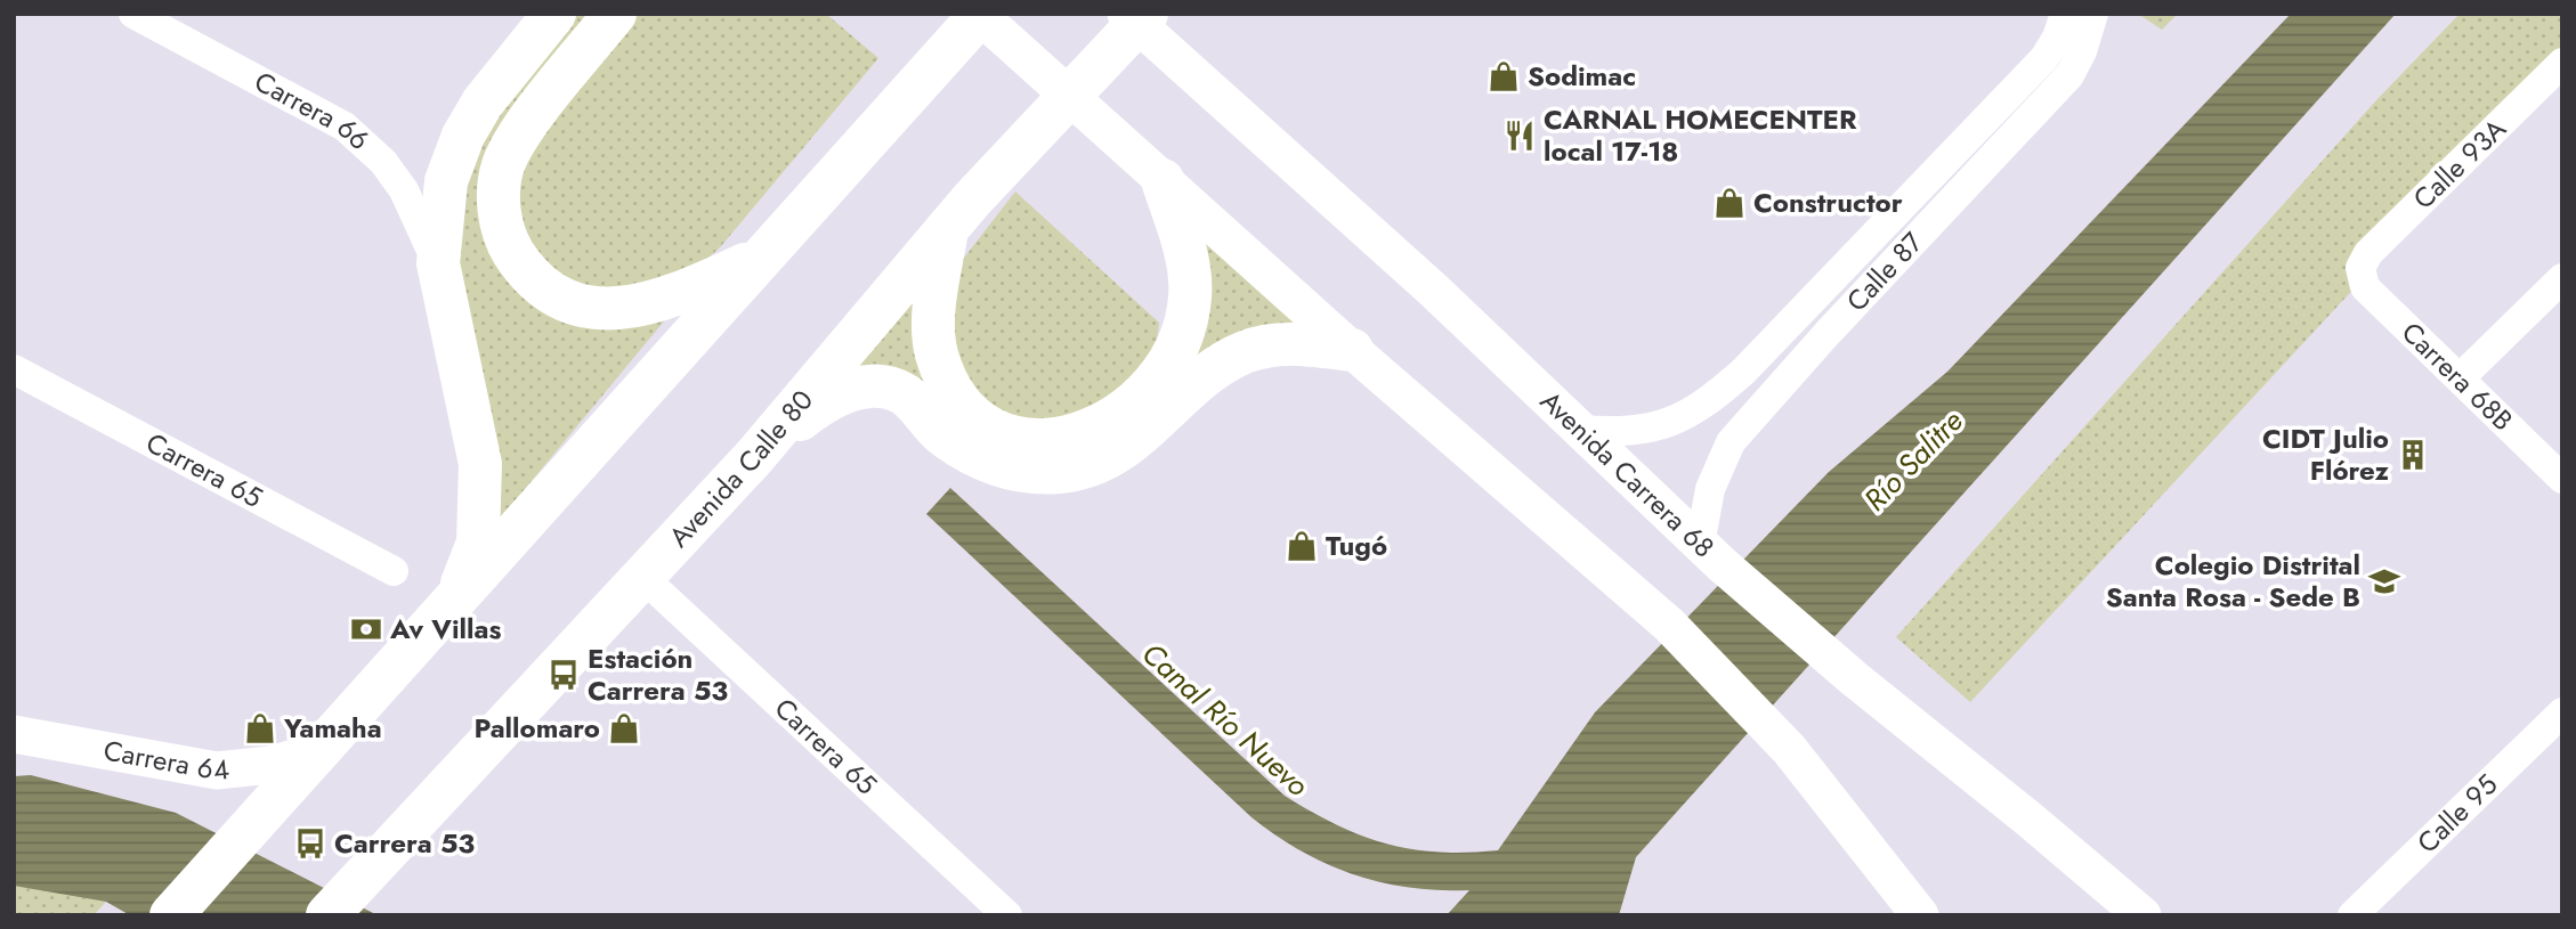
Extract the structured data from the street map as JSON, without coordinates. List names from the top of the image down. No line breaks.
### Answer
{"streets":{"highway":["Avenida Calle 80"],"main road":["Avenida Carrera 68","Carrera 64"],"street":["Carrera 66","Calle 93A","Calle 87","Carrera 68B","Carrera 65","Calle 95"]},"crossings":[["Calle 93A","Carrera 68B"],["Calle 87","Avenida Carrera 68"],["Avenida Calle 80","Carrera 65"]],"water":["Río Salitre","Canal Río Nuevo"],"places":{"shop":["Sodimac","Constructor","Tugó","Yamaha","Pallomaro"],"restaurant":["CARNAL HOMECENTER local 17-18"],"building":["CIDT Julio Flórez"],"school or university":["Colegio Distrital Santa Rosa - Sede B"],"bank":["Av Villas"],"bus stop":["Estación Carrera 53","Carrera 53"]}}
